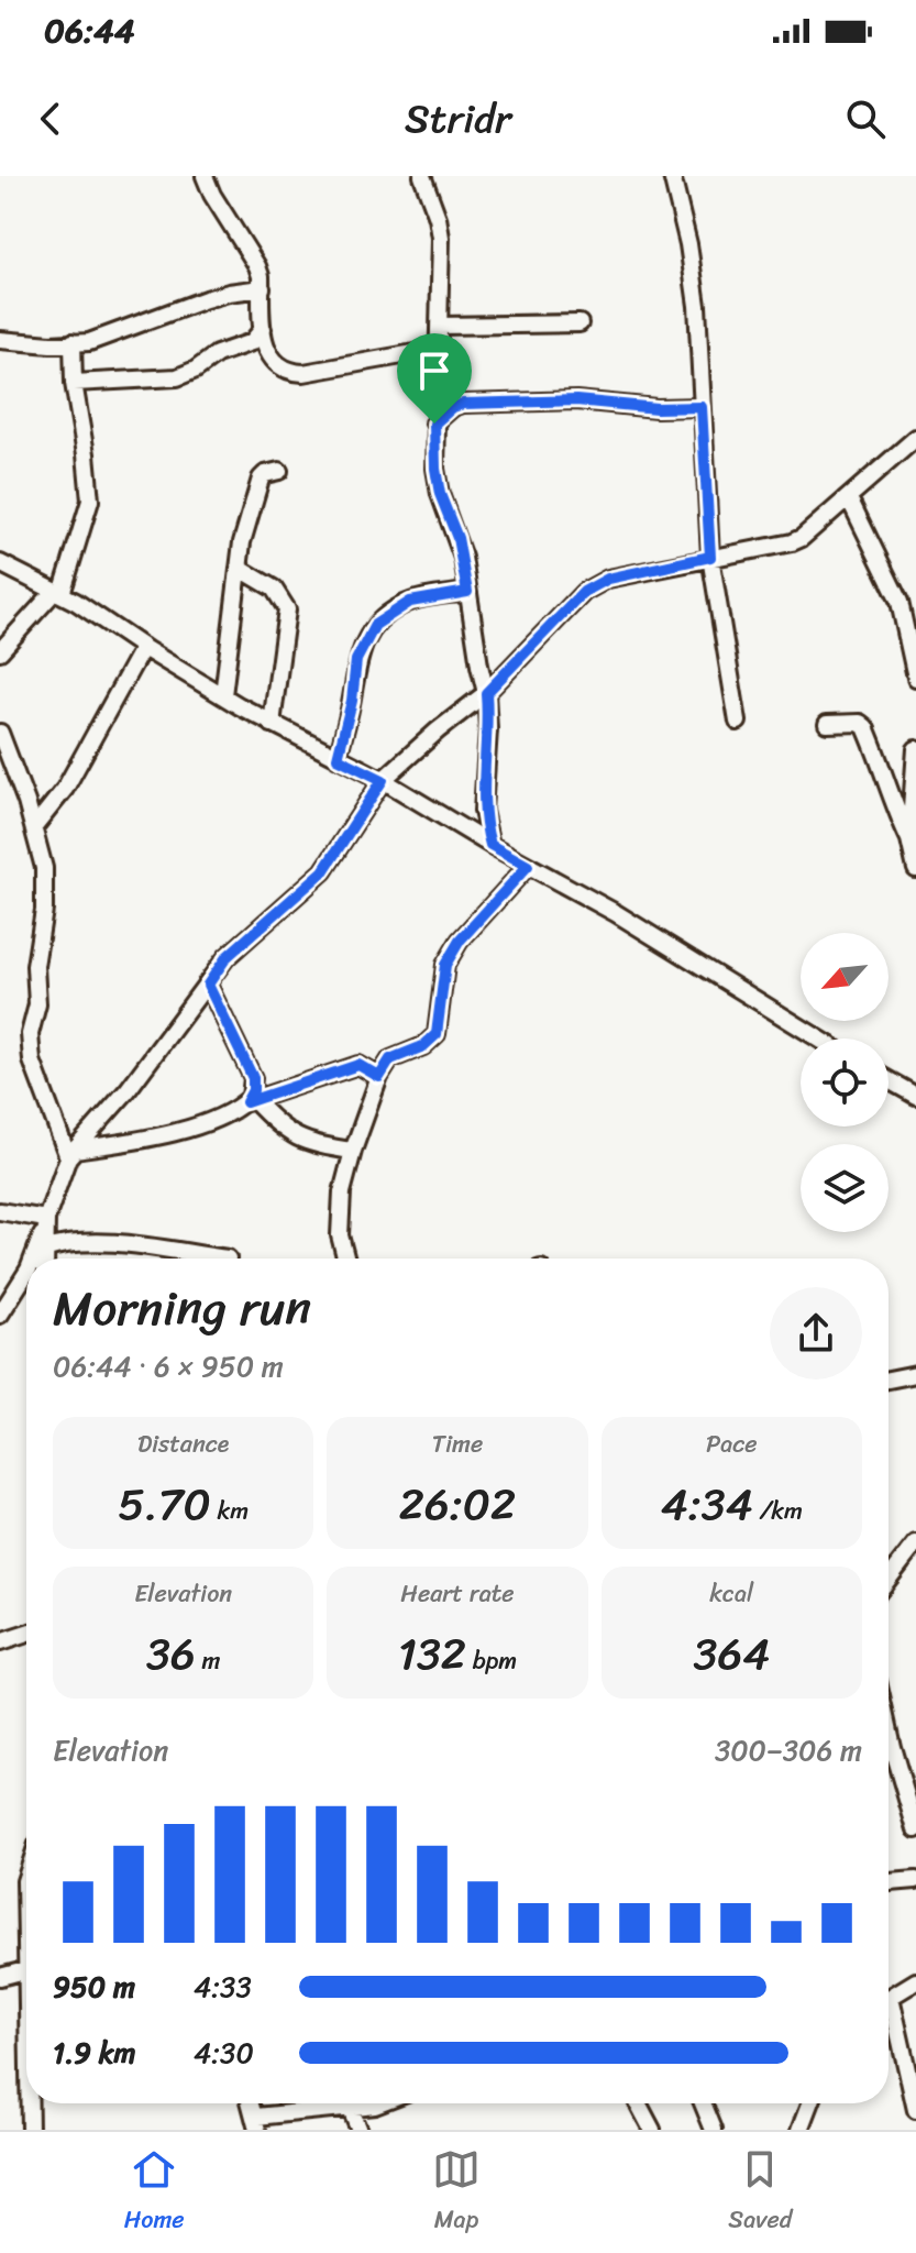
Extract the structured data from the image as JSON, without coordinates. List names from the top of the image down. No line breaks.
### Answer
{"north":"bottom left","page":{"status":"06:44","header":"Stridr","heading":["Morning run","06:44 · 6 × 950 m"],"stats":[["Distance","5.70 km"],["Time","26:02"],["Pace","4:34 /km"],["Elevation","36 m"],["Heart rate","132 bpm"],["kcal","364"]],"chart":["Elevation","300–306 m"],"list":[{"name":"950 m","note":"4:33"},{"name":"1.9 km","note":"4:30"}],"tabs":["Home","Map","Saved"]}}
